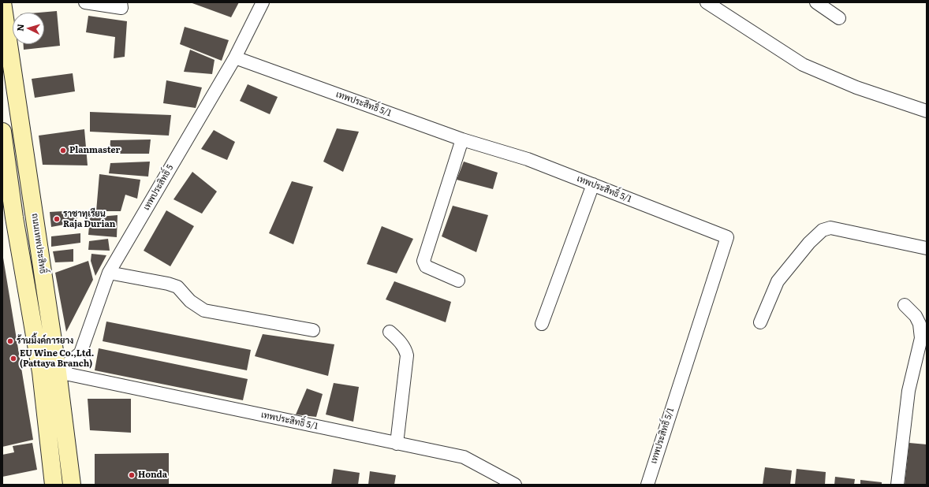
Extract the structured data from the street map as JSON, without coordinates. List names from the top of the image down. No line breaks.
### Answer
{"streets":{"main road":["ถนนเทพประสิทธิ์"],"street":["เทพประสิทธิ์ 5/1","เทพประสิทธิ์ 5"]},"crossings":[["เทพประสิทธิ์ 5/1","เทพประสิทธิ์ 5"],["เทพประสิทธิ์ 5/1","ถนนเทพประสิทธิ์"],["เทพประสิทธิ์ 5","ถนนเทพประสิทธิ์"]],"places":["Planmaster","ราชาทุเรียน Raja Durian","ร้านมิ้งค์การยาง","EU Wine Co.,Ltd. (Pattaya Branch)","Honda"],"north":"left"}
